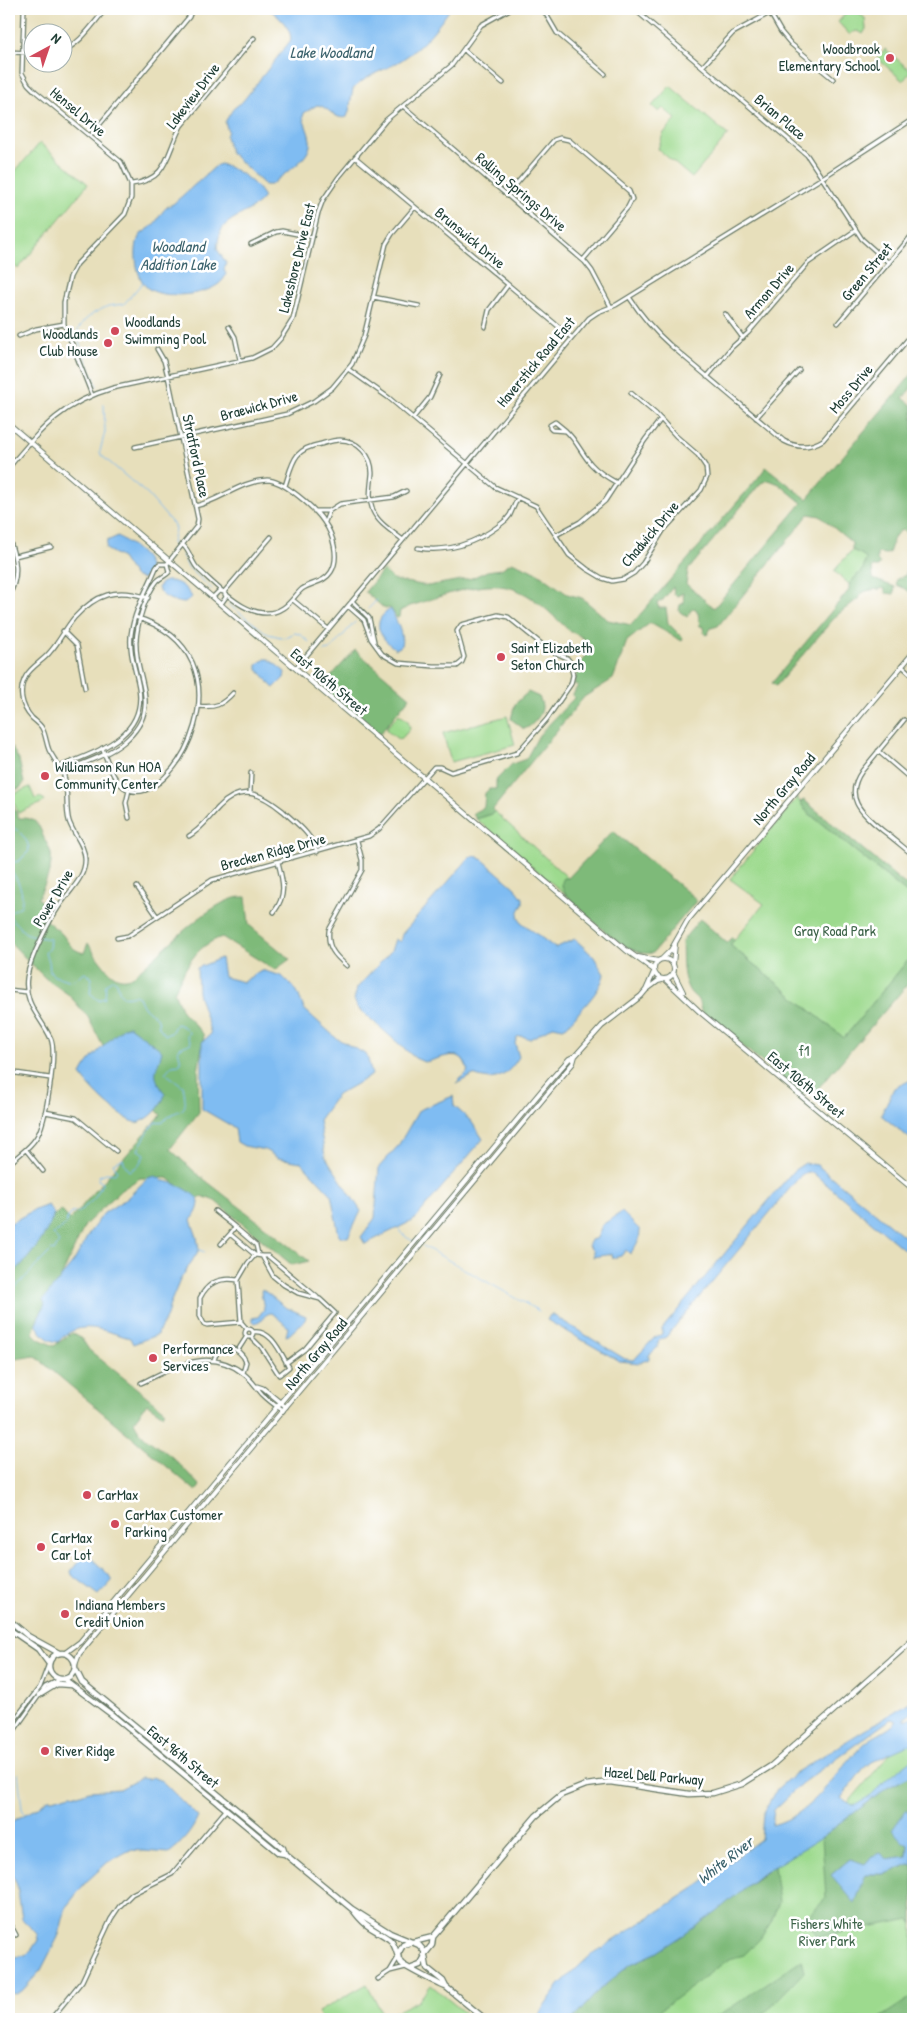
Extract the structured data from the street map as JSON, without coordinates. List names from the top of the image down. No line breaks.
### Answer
{"streets":{"main road":["East 96th Street","Hazel Dell Parkway"],"street":["Lakeview Drive","Hensel Drive","Brian Place","Rolling Springs Drive","Brunswick Drive","Lakeshore Drive East","Green Street","Armon Drive","Haverstick Road East","Moss Drive","Braewick Drive","Stratford Place","Chadwick Drive","East 106th Street","North Gray Road","Brecken Ridge Drive","Power Drive"]},"crossings":[["Lakeview Drive","Hensel Drive"],["Brian Place","Green Street"],["Brian Place","Armon Drive"],["Brian Place","Haverstick Road East"],["Rolling Springs Drive","Lakeshore Drive East"],["Rolling Springs Drive","Haverstick Road East"],["Brunswick Drive","Lakeshore Drive East"],["Brunswick Drive","Haverstick Road East"],["Brunswick Drive","Braewick Drive"],["Lakeshore Drive East","Stratford Place"],["Lakeshore Drive East","East 106th Street"],["Haverstick Road East","Chadwick Drive"],["Haverstick Road East","East 106th Street"],["Braewick Drive","Stratford Place"],["Braewick Drive","Chadwick Drive"],["Stratford Place","East 106th Street"],["East 106th Street","North Gray Road"],["East 106th Street","Brecken Ridge Drive"],["North Gray Road","East 96th Street"],["East 96th Street","Hazel Dell Parkway"]],"water":["Lake Woodland","Woodland Addition Lake","White River"],"parks":["Gray Road Park","f1","Fishers White River Park"],"places":["Woodbrook Elementary School","Woodlands Swimming Pool","Woodlands Club House","Saint Elizabeth Seton Church","Williamson Run HOA Community Center","Performance Services","CarMax","CarMax Customer Parking","CarMax Car Lot","Indiana Members Credit Union","River Ridge"],"north":"top right"}
